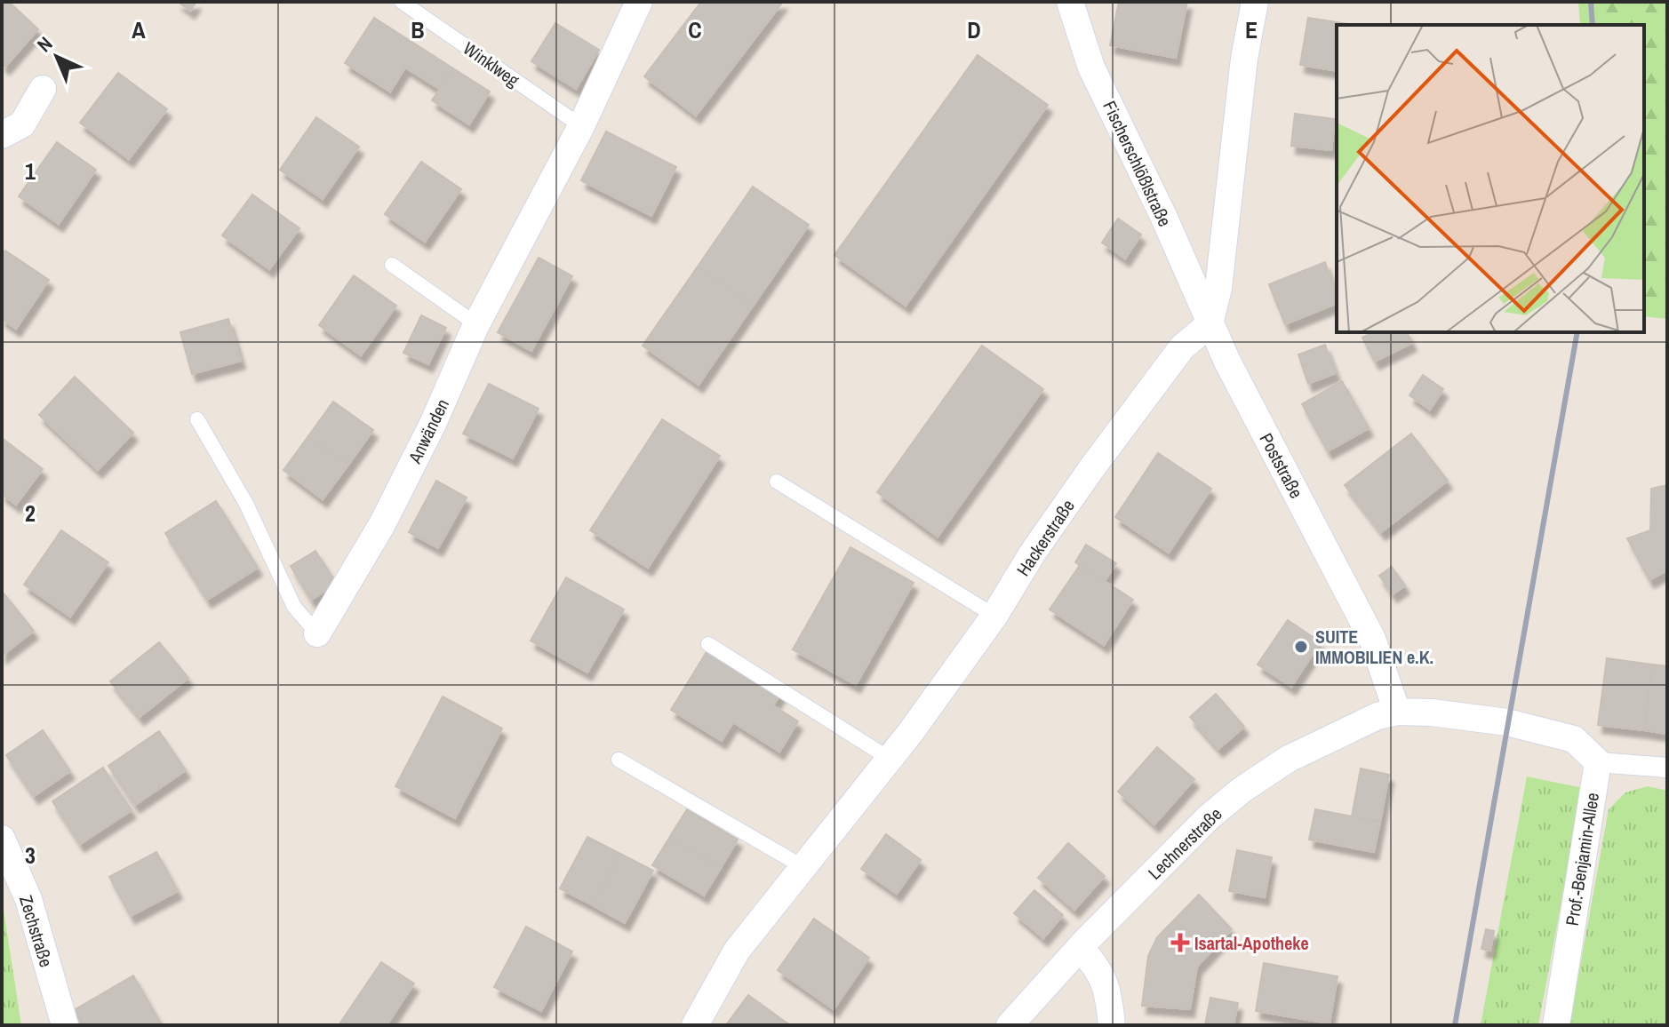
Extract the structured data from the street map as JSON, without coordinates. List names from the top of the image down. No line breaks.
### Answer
{"streets":{"street":["Fischerschlößlstraße","Anwänden","Poststraße","Hackerstraße","Lechnerstraße","Prof.-Benjamin-Allee","Zechstraße"],"lane":["Winklweg"]},"crossings":[["Winklweg","Anwänden"],["Fischerschlößlstraße","Poststraße"],["Fischerschlößlstraße","Hackerstraße"],["Poststraße","Hackerstraße"],["Poststraße","Lechnerstraße"]],"places":{"other":["SUITE IMMOBILIEN e.K."],"health":["Isartal-Apotheke"]},"north":"top left","grid":{"columns":["A","B","C","D","E"],"rows":["1","2","3"]}}
